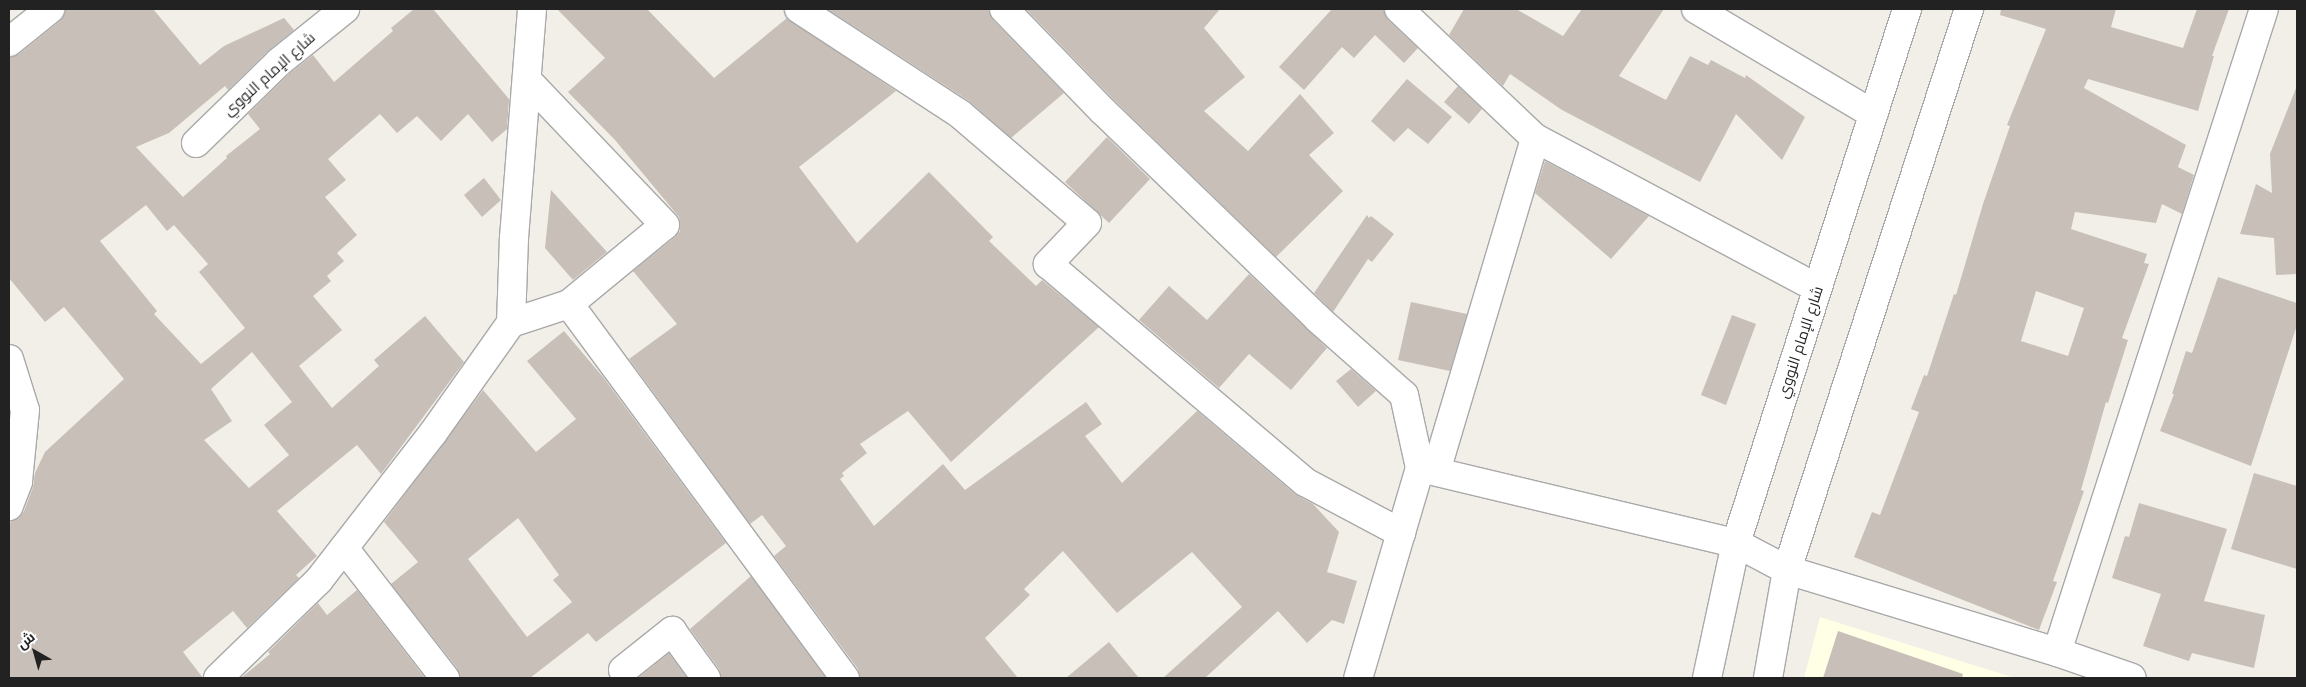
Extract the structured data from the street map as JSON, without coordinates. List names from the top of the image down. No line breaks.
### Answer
{"streets":{"street":["شارع الإمام النووي"]},"north":"top left"}
